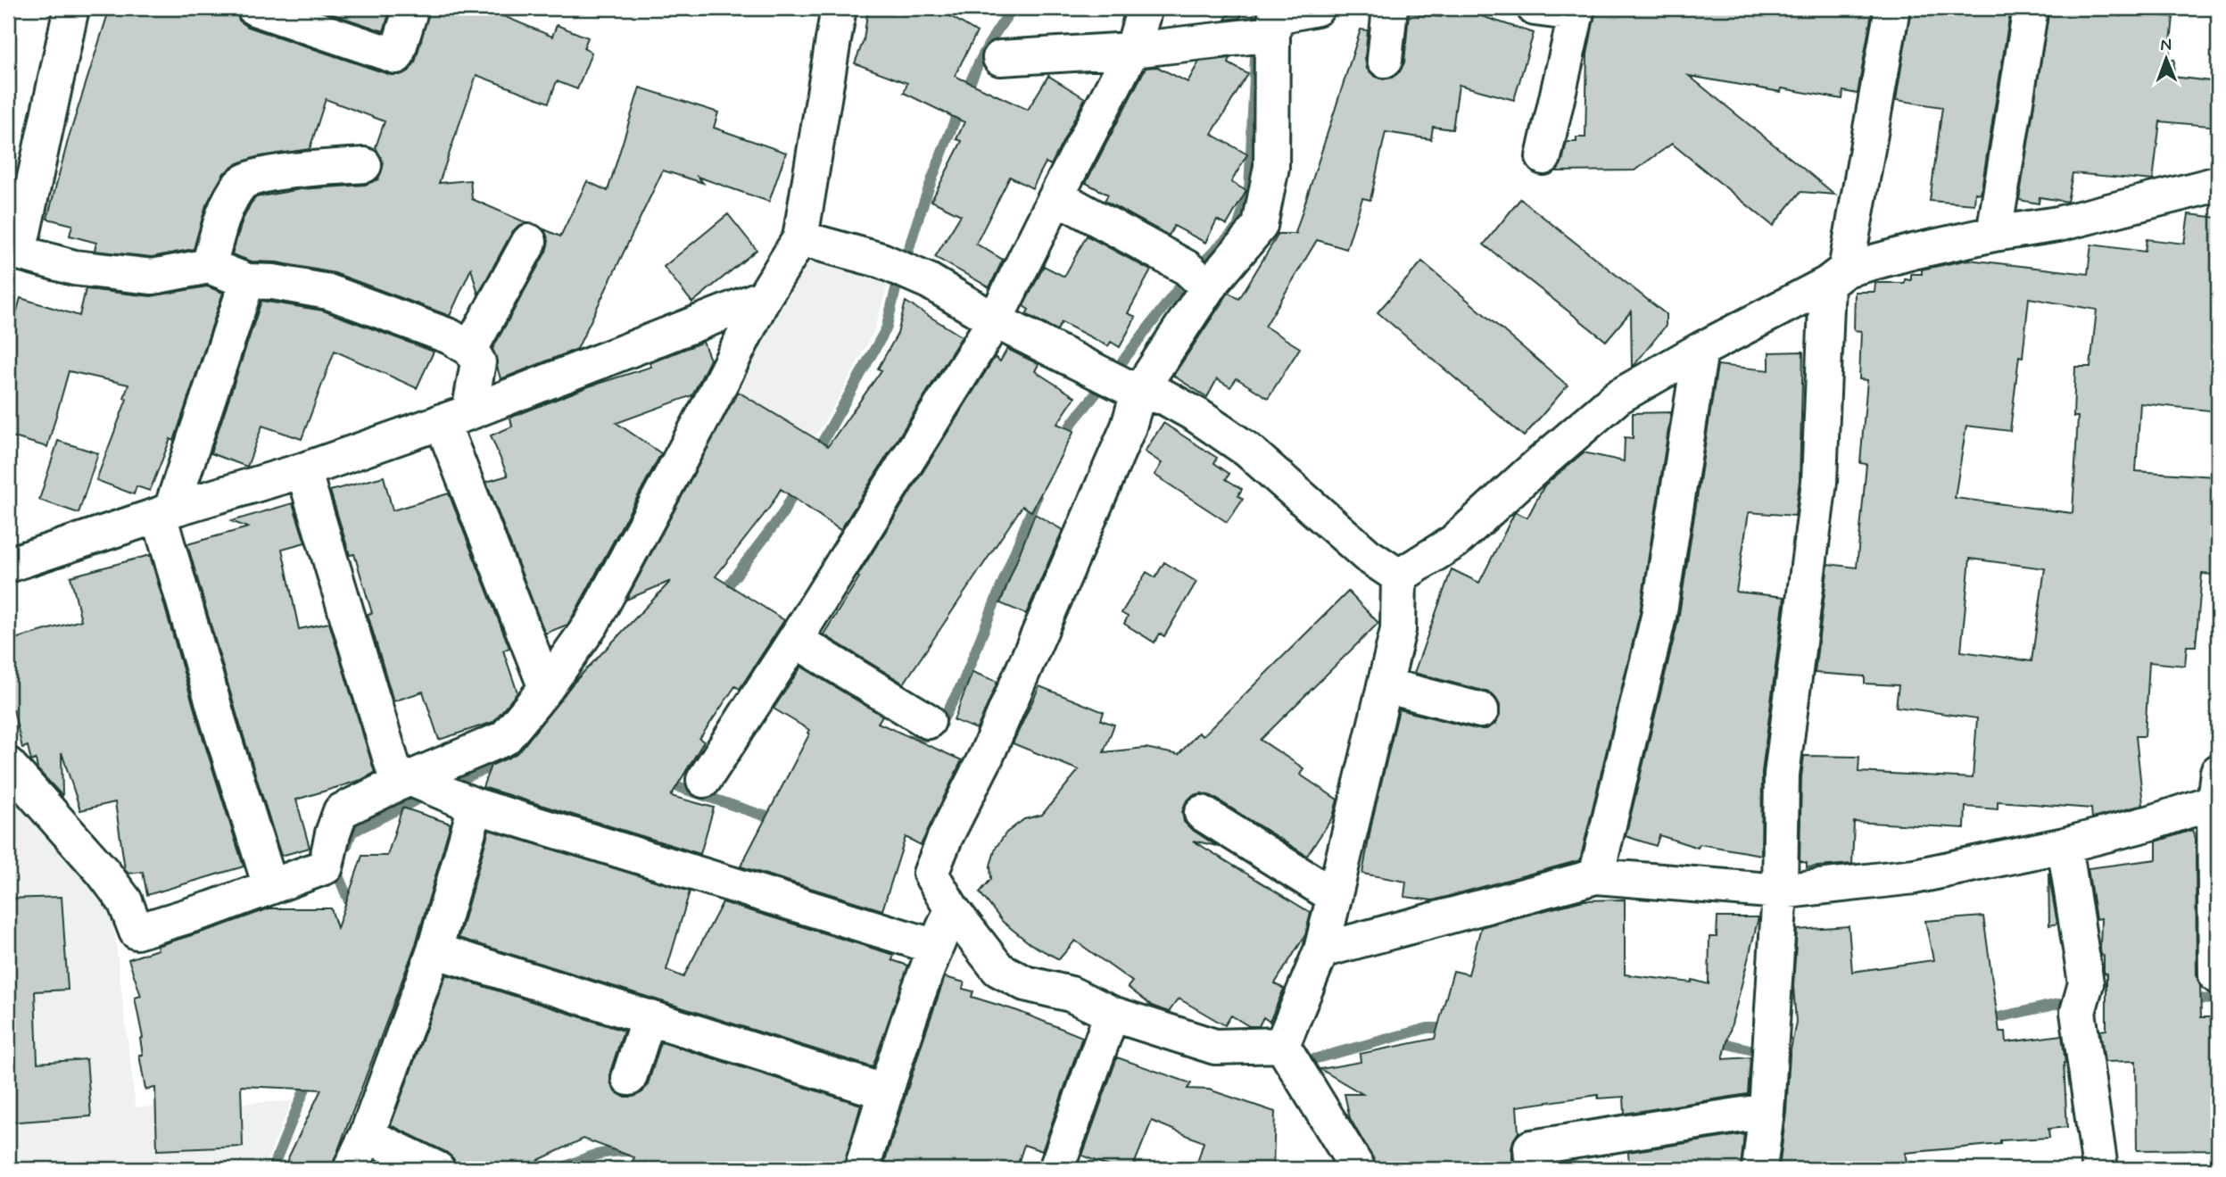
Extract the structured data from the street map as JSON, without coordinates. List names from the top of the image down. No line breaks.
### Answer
{"north":"top"}
